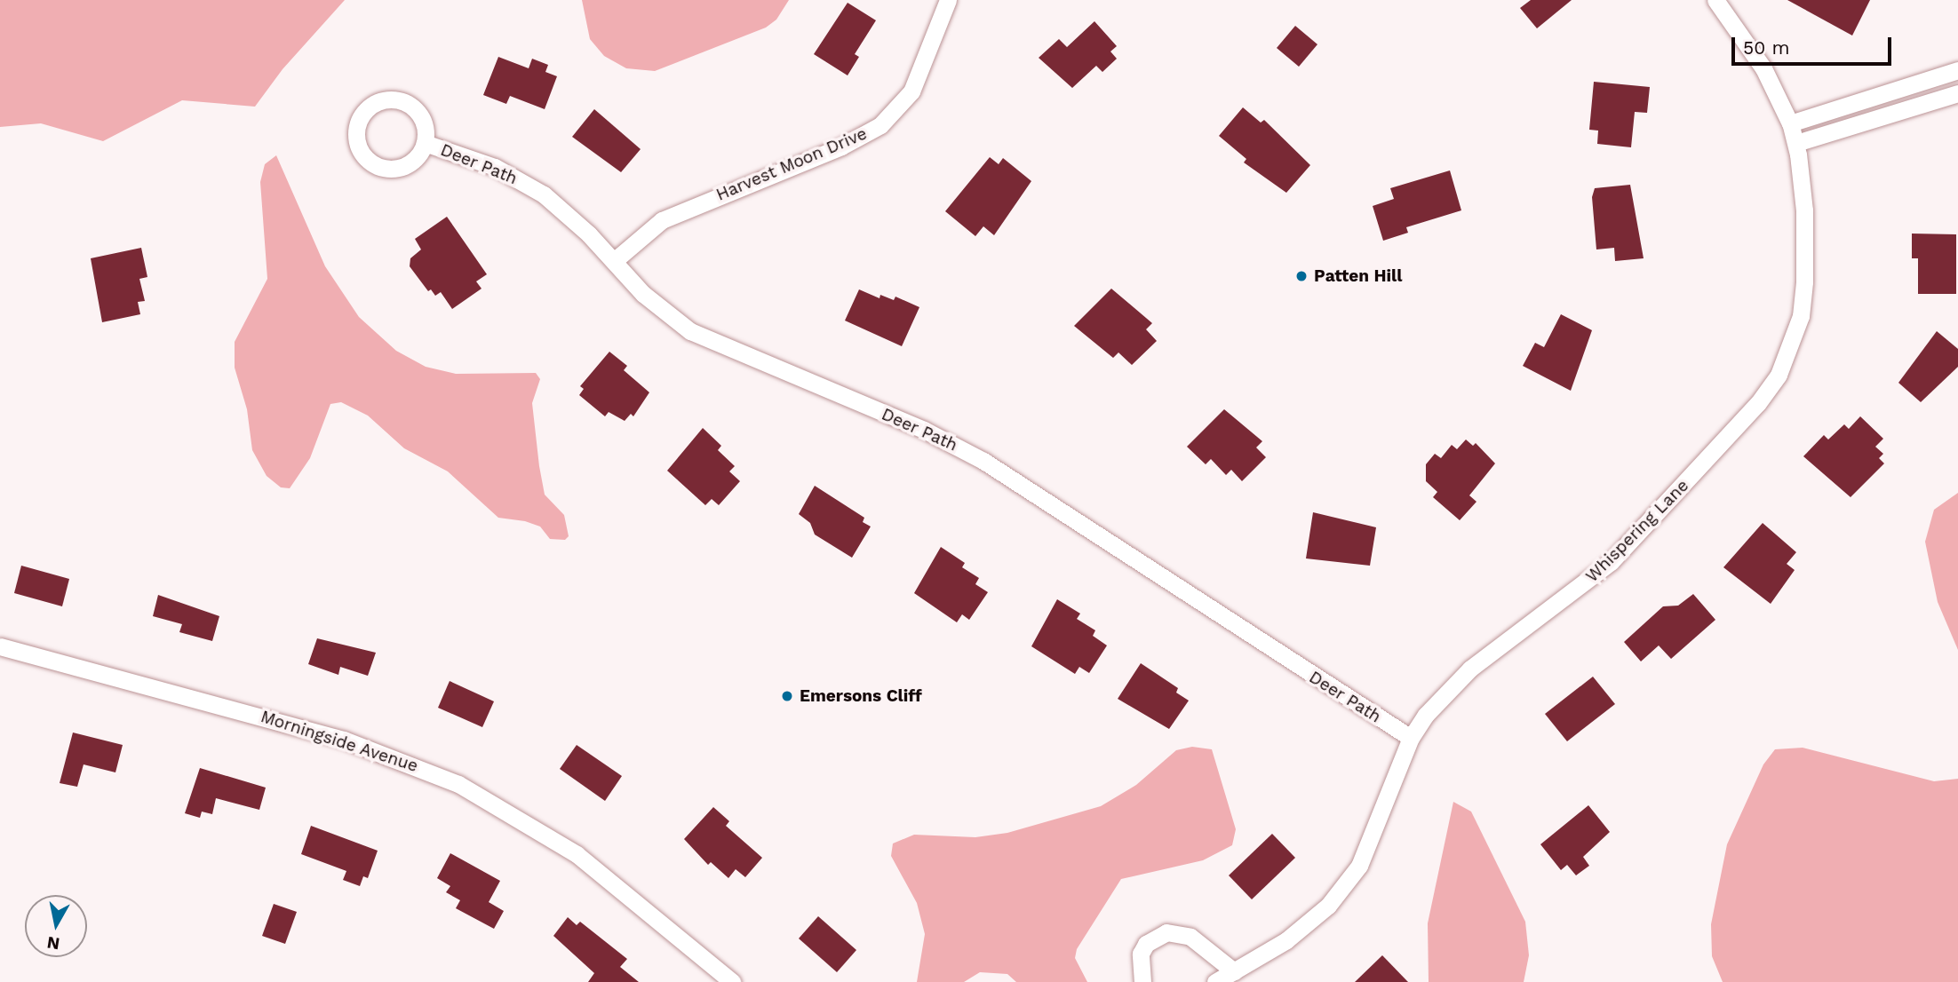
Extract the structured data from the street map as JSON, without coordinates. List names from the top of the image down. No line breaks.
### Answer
{"streets":{"street":["Deer Path","Harvest Moon Drive","Whispering Lane","Morningside Avenue"]},"crossings":[["Deer Path","Harvest Moon Drive"],["Deer Path","Whispering Lane"]],"places":["Patten Hill","Emersons Cliff"],"scale_bar":"50 m","north":"bottom"}
